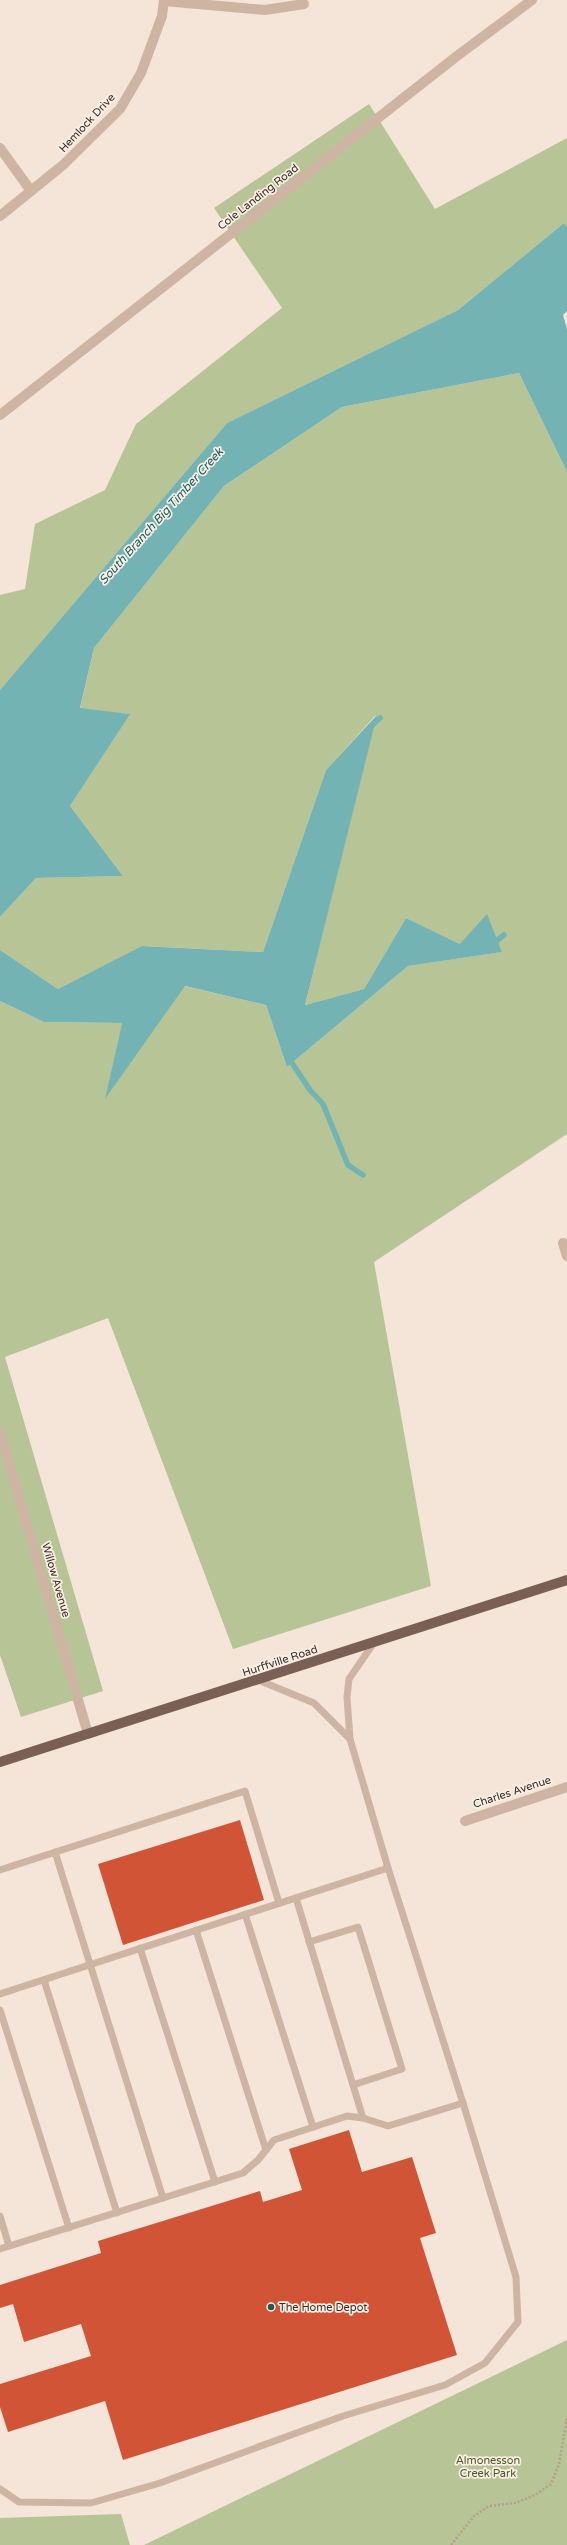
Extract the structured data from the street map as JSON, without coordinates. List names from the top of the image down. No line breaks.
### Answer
{"streets":{"main road":["Hurffville Road"],"street":["Hemlock Drive","Cole Landing Road","Willow Avenue","Charles Avenue"]},"crossings":[["Willow Avenue","Hurffville Road"]],"water":["South Branch Big Timber Creek"],"parks":["Almonesson Creek Park"],"places":["The Home Depot"]}
